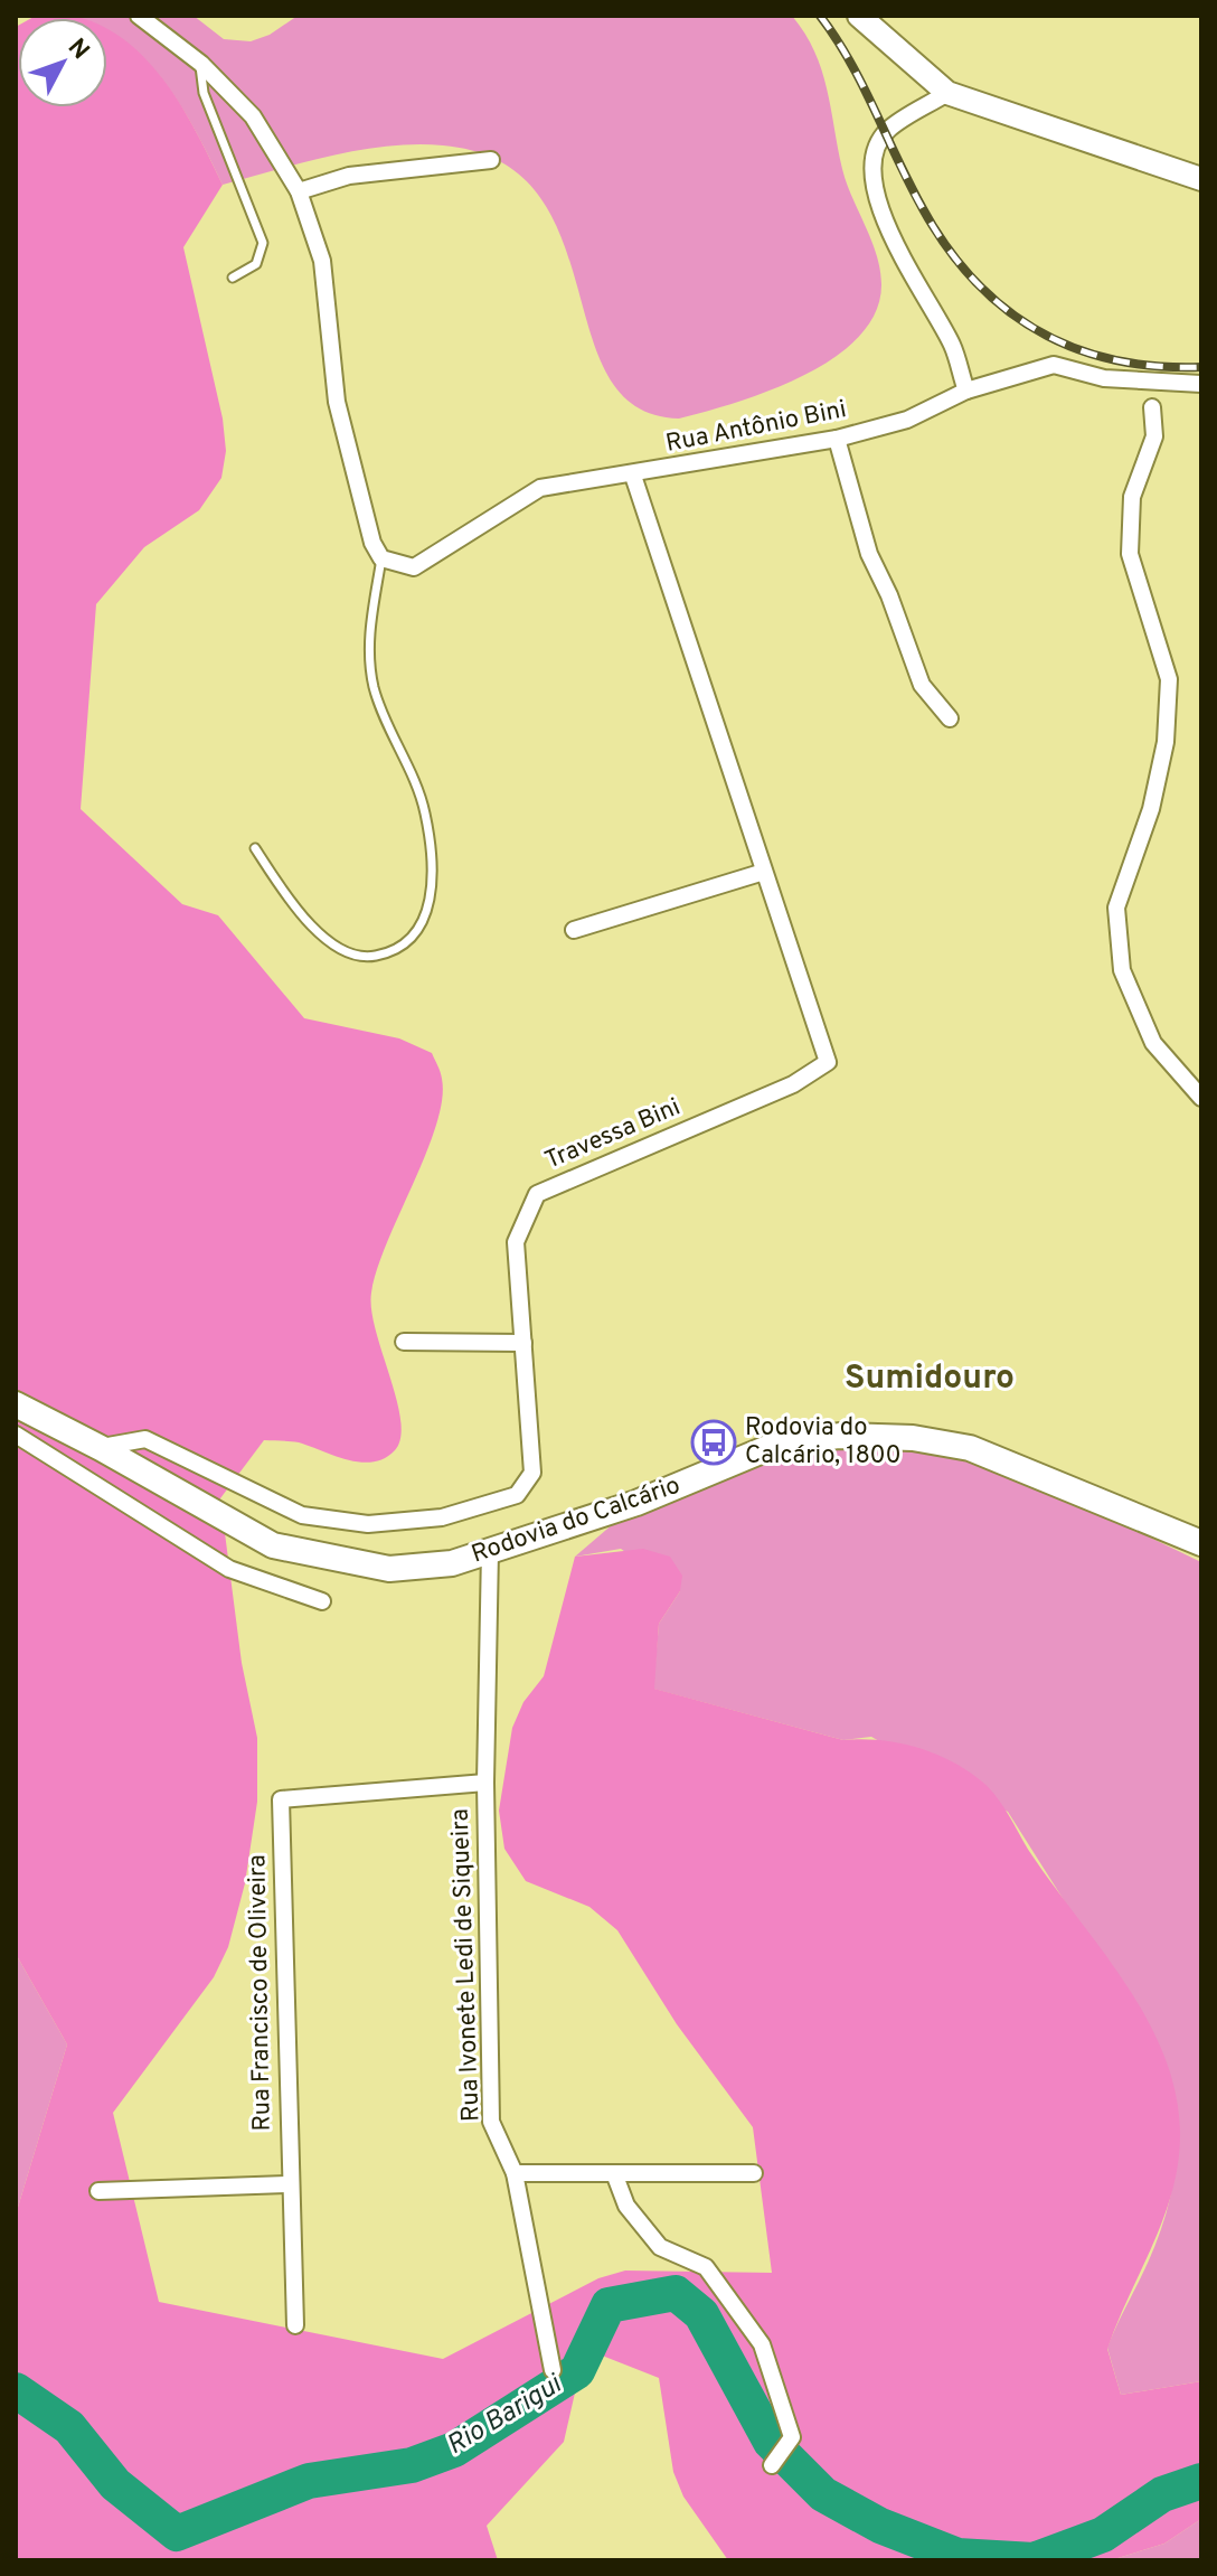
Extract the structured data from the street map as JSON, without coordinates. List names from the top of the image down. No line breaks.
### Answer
{"streets":{"main road":["Rodovia do Calcário"],"street":["Rua Antônio Bini","Travessa Bini","Rua Ivonete Ledi de Siqueira","Rua Francisco de Oliveira"]},"crossings":[["Rua Antônio Bini","Travessa Bini"],["Travessa Bini","Rodovia do Calcário"],["Rodovia do Calcário","Rua Ivonete Ledi de Siqueira"],["Rua Ivonete Ledi de Siqueira","Rua Francisco de Oliveira"]],"districts":["Sumidouro"],"water":["Rio Barigui"],"places":{"bus stop":["Rodovia do Calcário, 1800"]},"north":"top right"}
